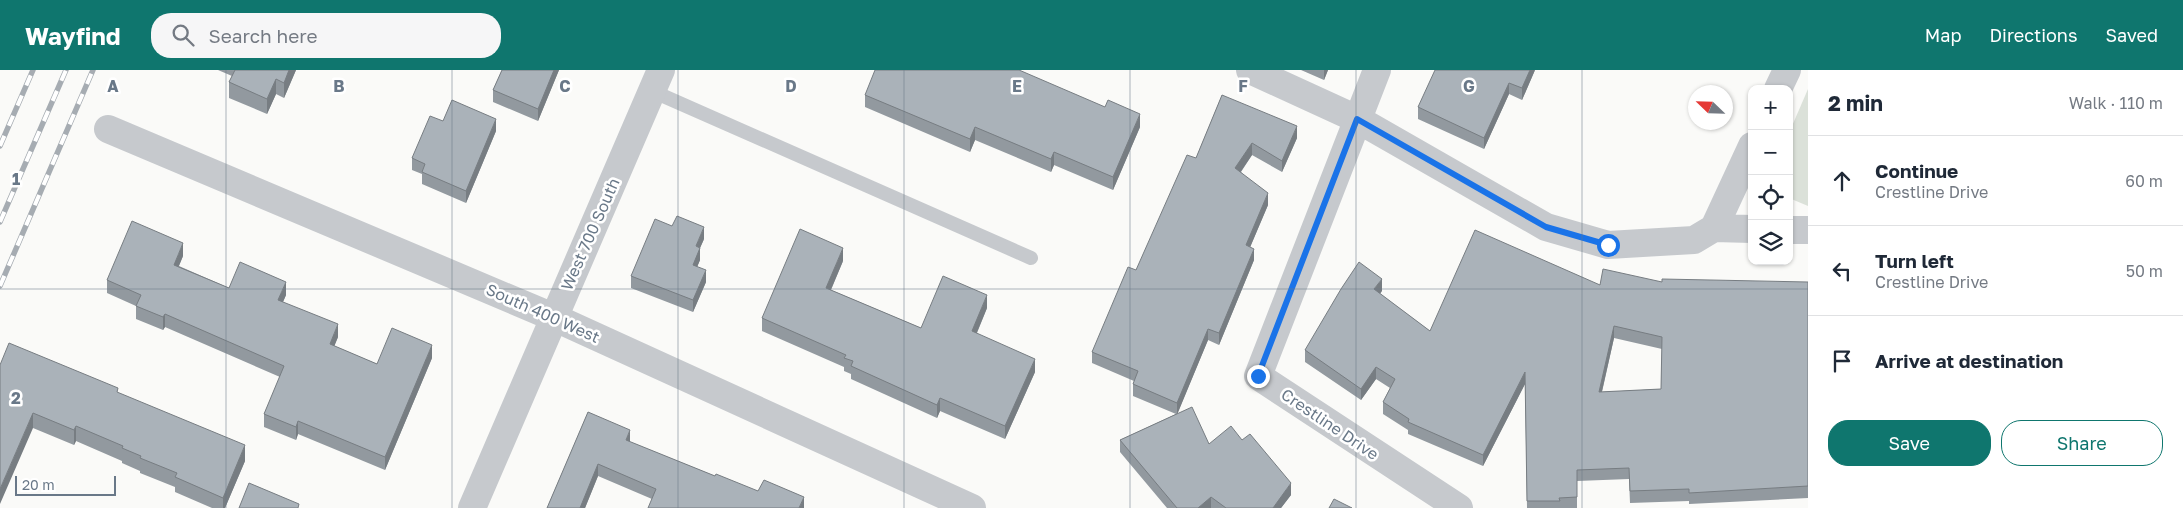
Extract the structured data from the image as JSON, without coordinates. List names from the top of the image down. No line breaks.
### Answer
{"streets":{"street":["West 700 South","South 400 West","Crestline Drive"]},"crossings":[["West 700 South","South 400 West"]],"scale_bar":"20 m","north":"top left","page":{"header":"Wayfind","search":"Search here","nav":["Map","Directions","Saved"],"heading":["2 min","Walk · 110 m"],"map_buttons":["+","−"],"list":[["Continue","Crestline Drive","60 m"],["Turn left","Crestline Drive","50 m"],"Arrive at destination"],"buttons":["Save","Share"],"scale":"20 m"},"grid":{"columns":["A","B","C","D","E","F","G"],"rows":["1","2"]}}
